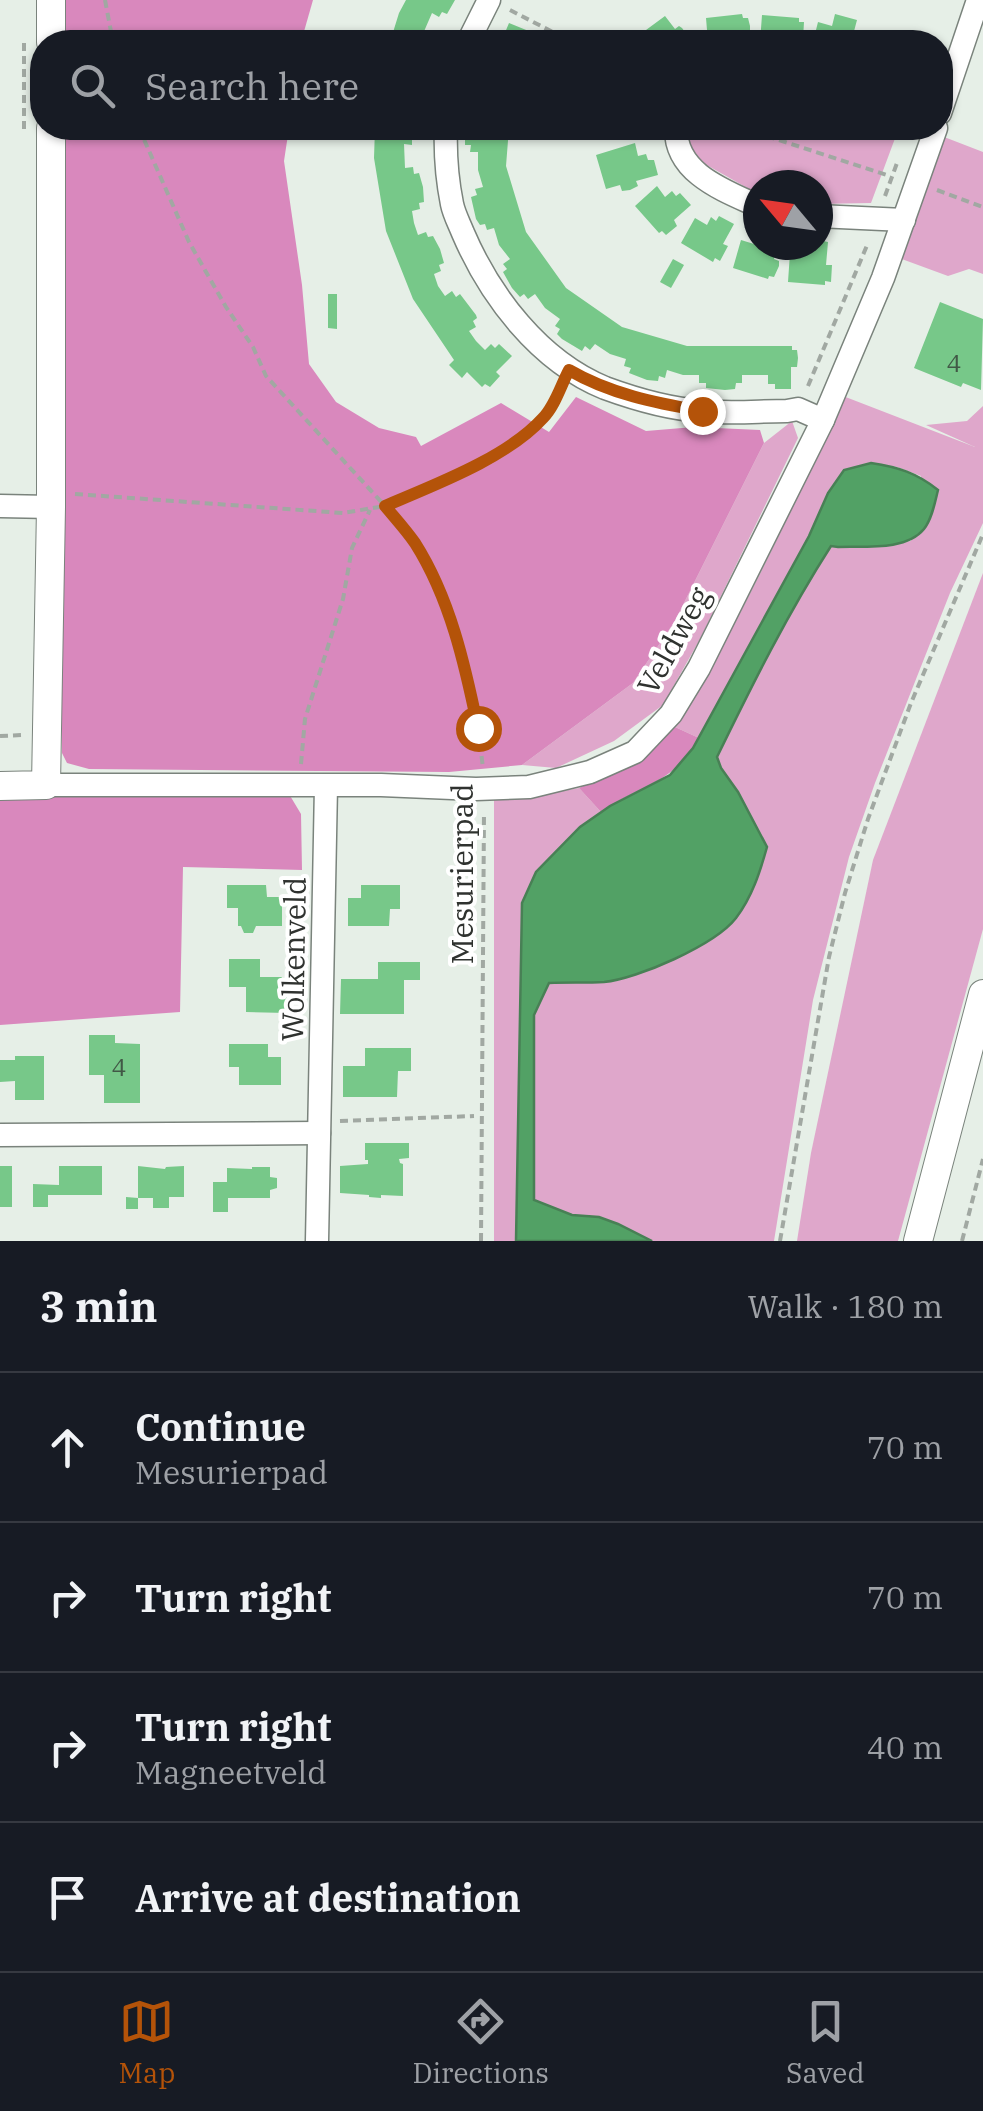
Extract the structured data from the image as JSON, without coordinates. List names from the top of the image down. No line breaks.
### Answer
{"streets":{"street":["Veldweg","Wolkenveld"],"path":["Mesurierpad"]},"crossings":[["Veldweg","Mesurierpad"],["Veldweg","Wolkenveld"]],"house_numbers":["4","4"],"north":"top left","page":{"search":"Search here","heading":["3 min","Walk · 180 m"],"list":[["Continue","Mesurierpad","70 m"],["Turn right","70 m"],["Turn right","Magneetveld","40 m"],"Arrive at destination"],"nav":["Map","Directions","Saved"]}}
